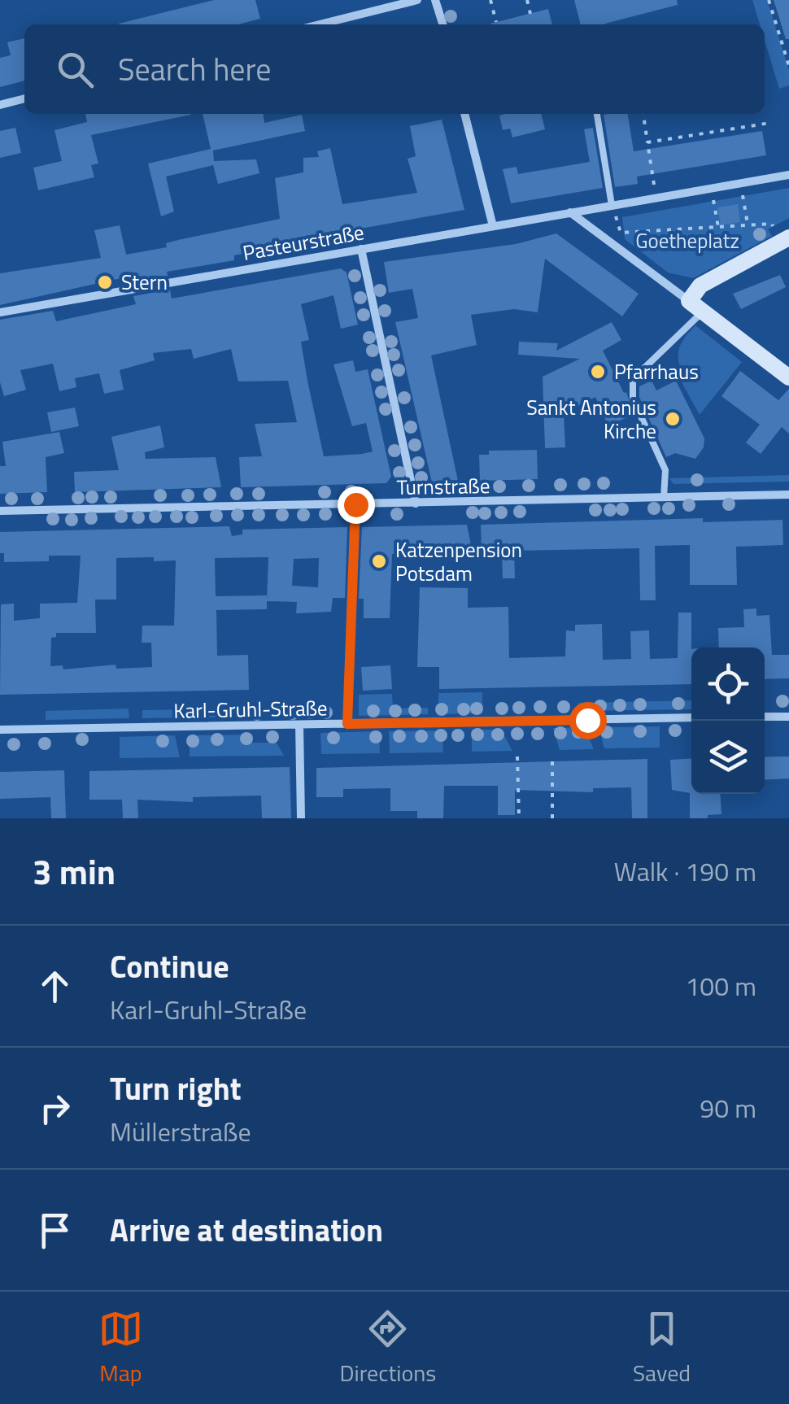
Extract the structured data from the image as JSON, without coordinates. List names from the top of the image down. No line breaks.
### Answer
{"streets":{"street":["Pasteurstraße","Turnstraße","Karl-Gruhl-Straße"]},"parks":["Goetheplatz"],"places":["Stern","Pfarrhaus","Sankt Antonius Kirche","Katzenpension Potsdam"],"page":{"search":"Search here","heading":["3 min","Walk · 190 m"],"list":[["Continue","Karl-Gruhl-Straße","100 m"],["Turn right","Müllerstraße","90 m"],"Arrive at destination"],"nav":["Map","Directions","Saved"]}}
